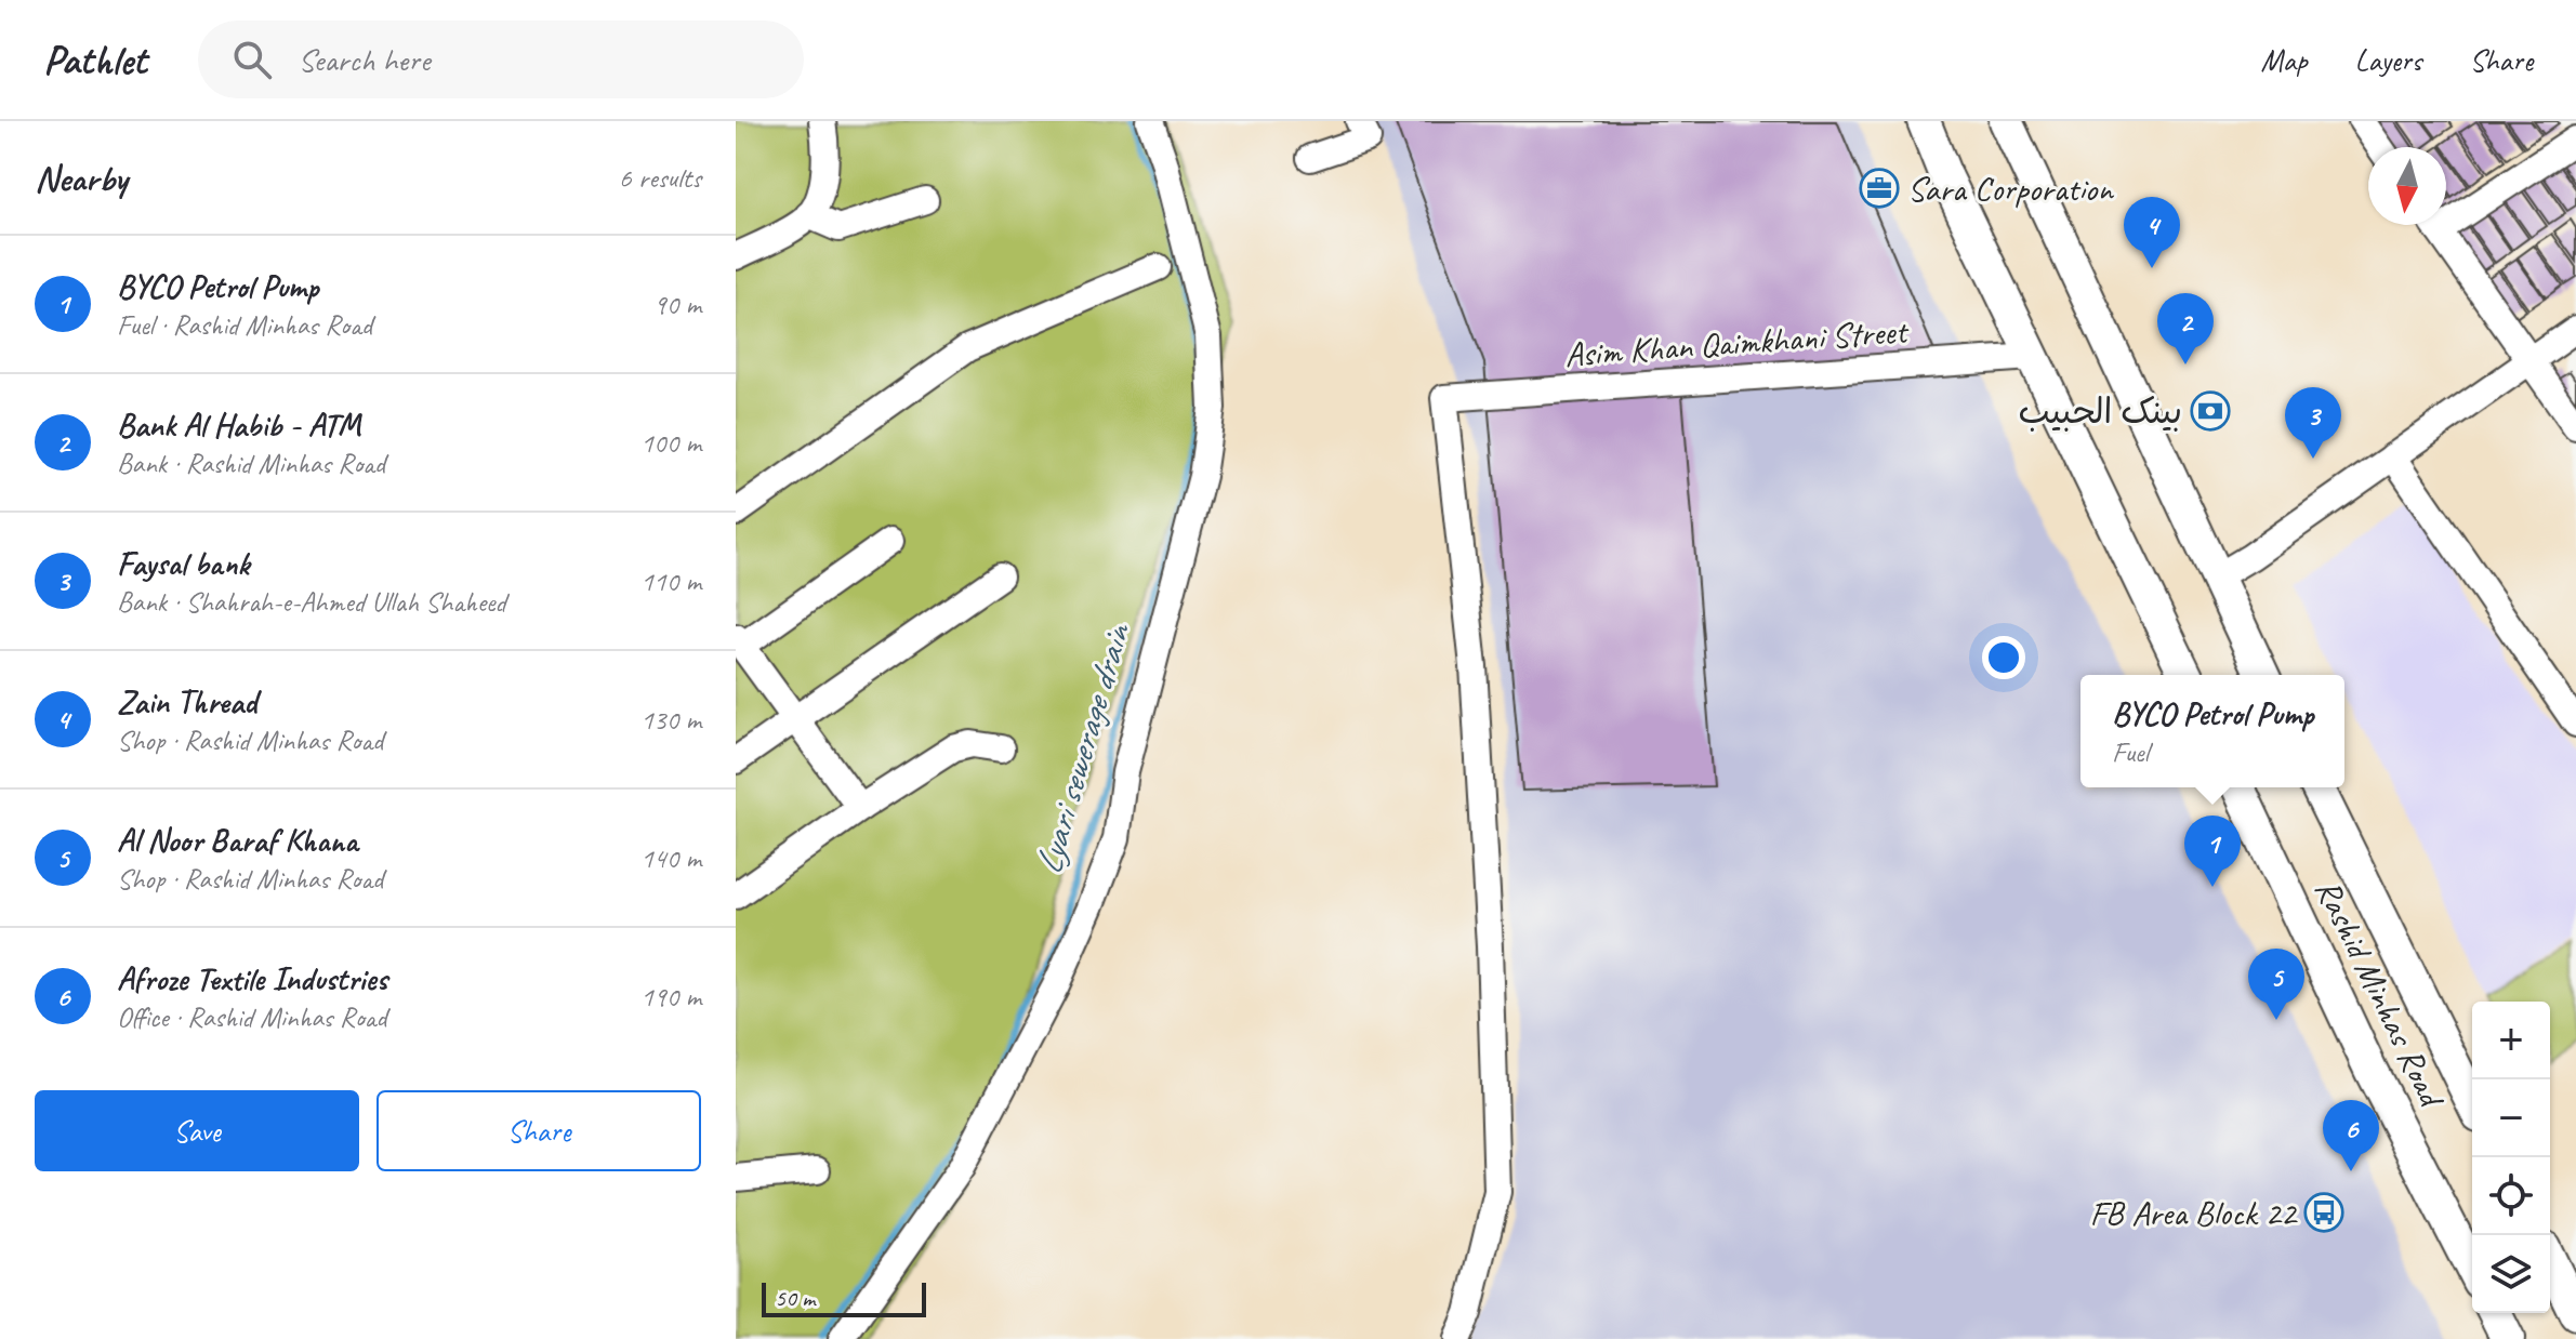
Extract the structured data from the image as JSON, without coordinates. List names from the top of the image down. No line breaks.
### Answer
{"streets":{"main road":["Rashid Minhas Road"],"street":["Asim Khan Qaimkhani Street"]},"water":["Lyari sewerage drain"],"places":{"office":["Sara Corporation"],"bank":["بينک الحبيب"],"bus stop":["FB Area Block 22"]},"scale_bar":"50 m","north":"bottom","page":{"header":"Pathlet","search":"Search here","nav":["Map","Layers","Share"],"heading":["Nearby","6 results"],"pins":["4","2","3","1","5","6"],"list":[{"mark":"1","name":"BYCO Petrol Pump","note":"Fuel · Rashid Minhas Road","value":"90 m"},{"mark":"2","name":"Bank Al Habib - ATM","note":"Bank · Rashid Minhas Road","value":"100 m"},{"mark":"3","name":"Faysal bank","note":"Bank · Shahrah-e-Ahmed Ullah Shaheed","value":"110 m"},{"mark":"4","name":"Zain Thread","note":"Shop · Rashid Minhas Road","value":"130 m"},{"mark":"5","name":"Al Noor Baraf Khana","note":"Shop · Rashid Minhas Road","value":"140 m"},{"mark":"6","name":"Afroze Textile Industries","note":"Office · Rashid Minhas Road","value":"190 m"}],"popup":["BYCO Petrol Pump","Fuel"],"map_buttons":["+","−"],"buttons":["Save","Share"],"scale":"50 m"}}
